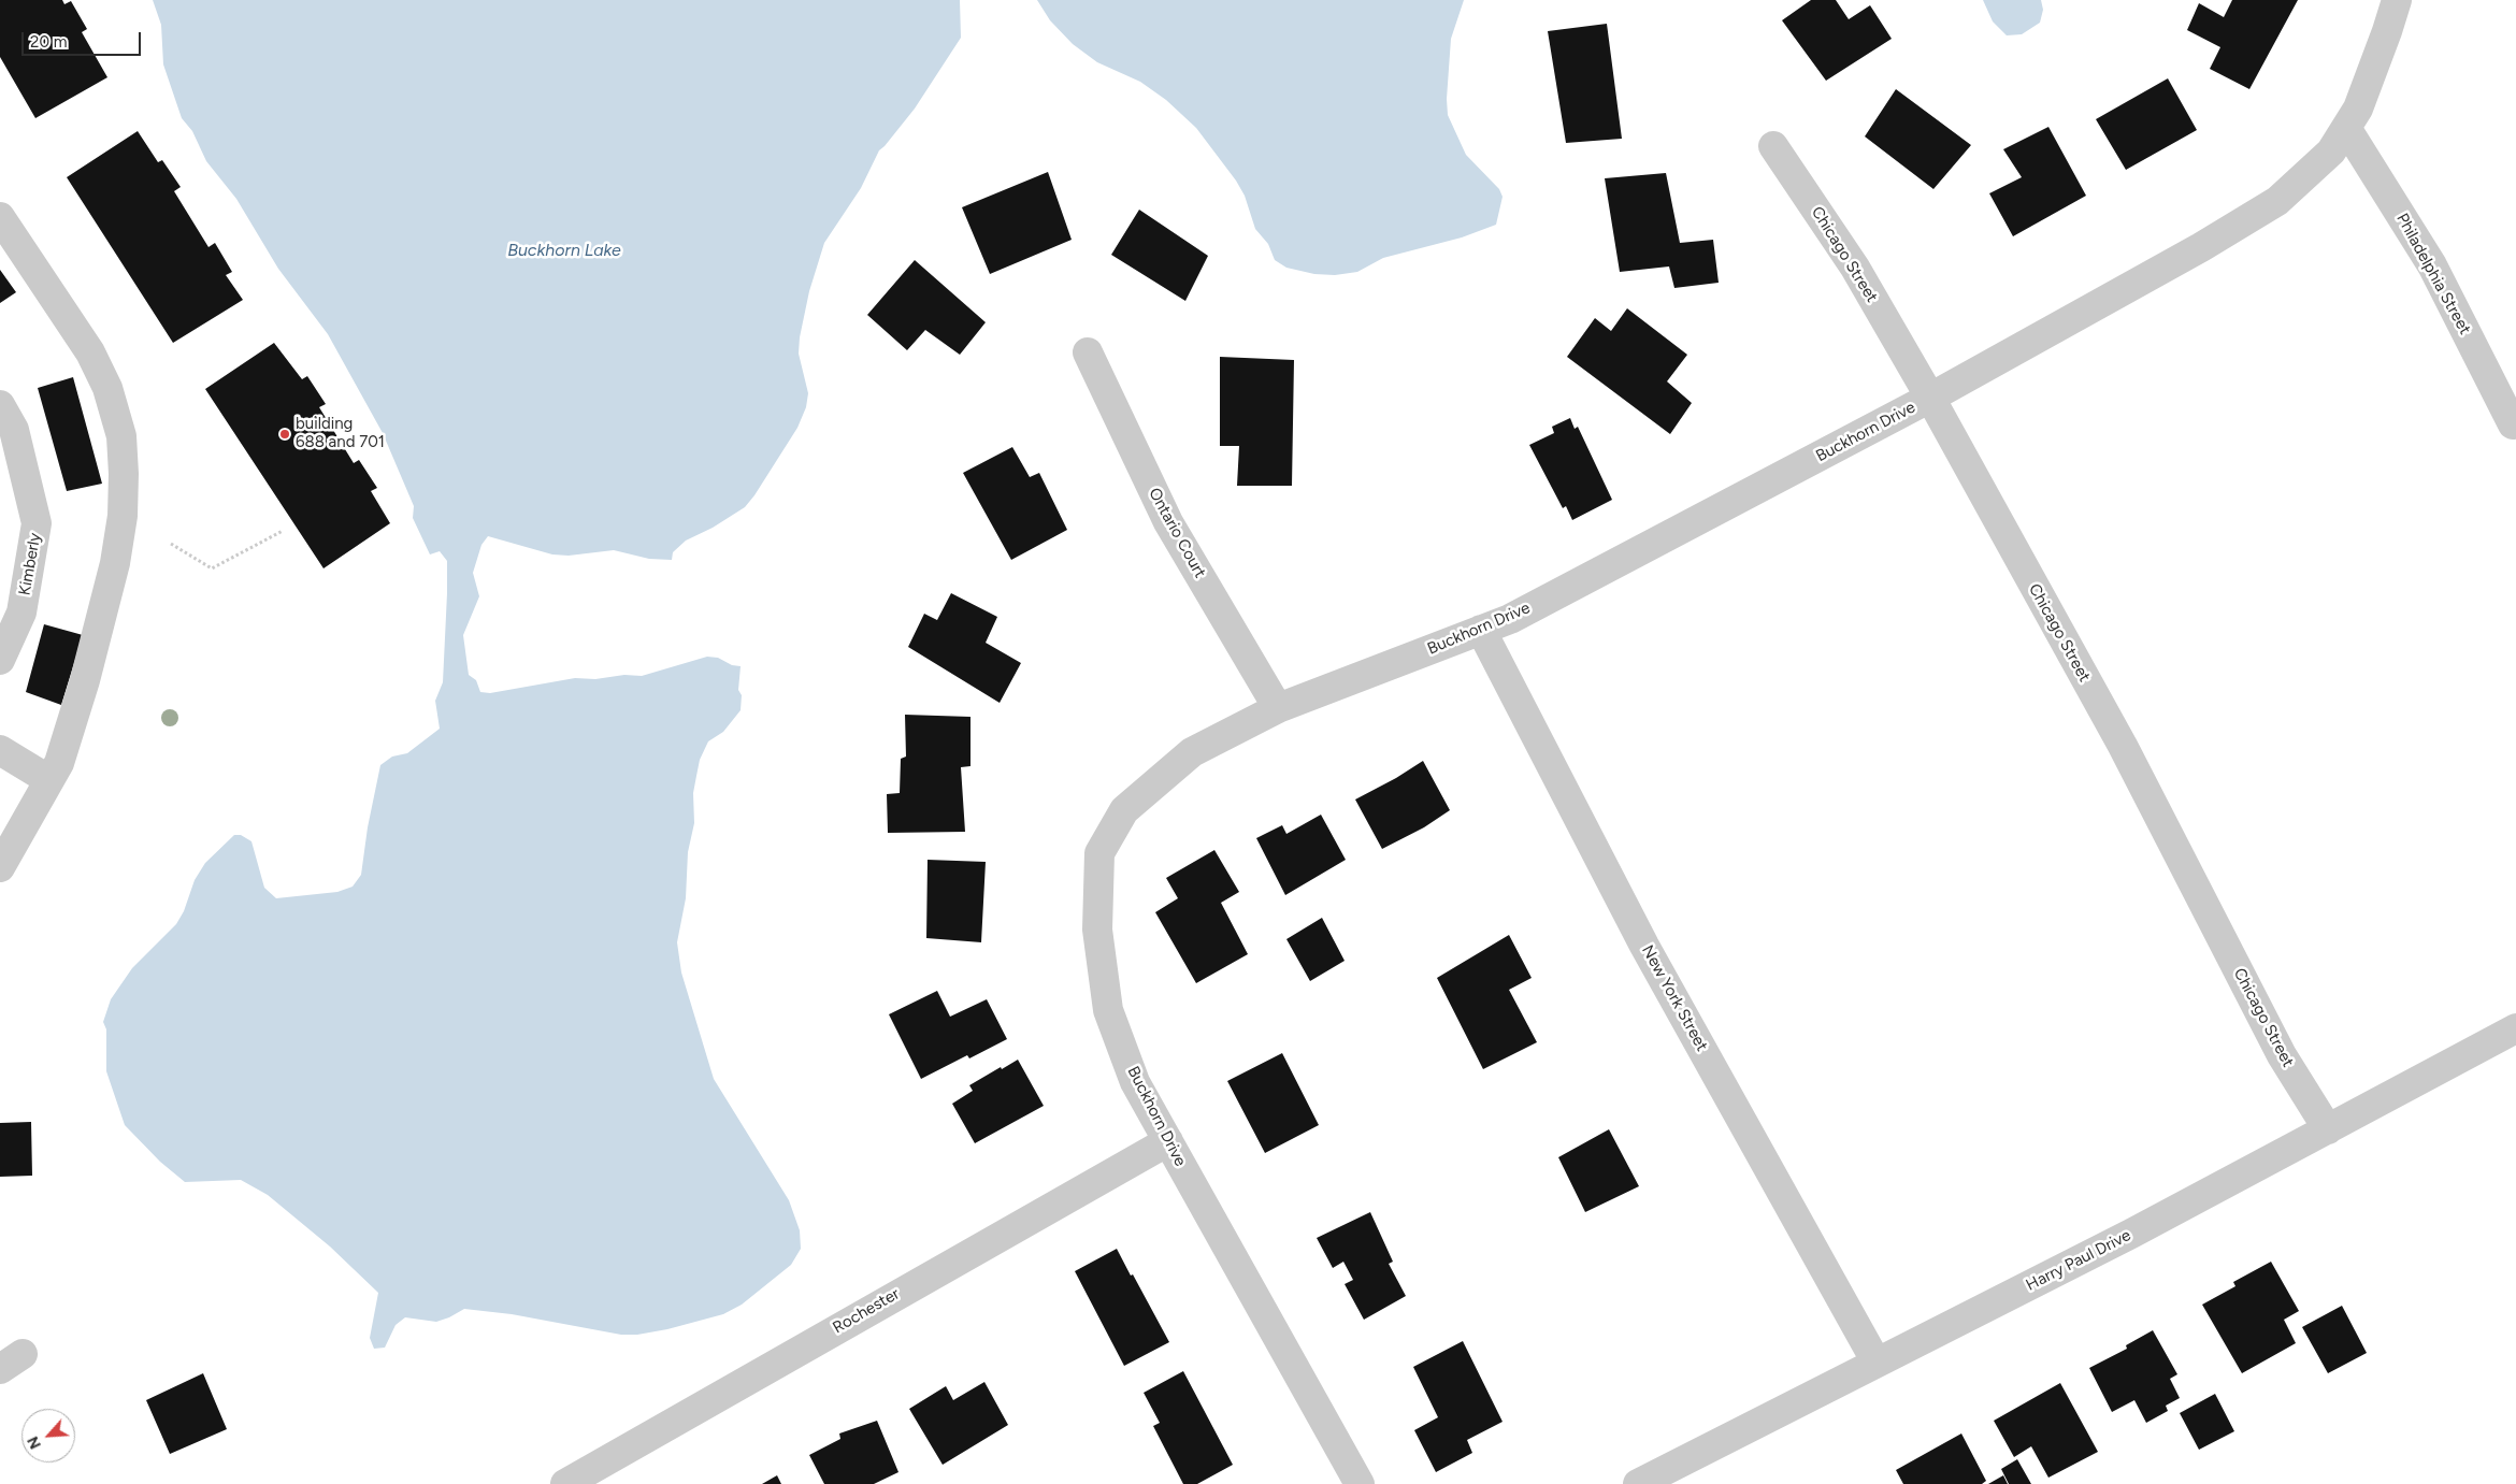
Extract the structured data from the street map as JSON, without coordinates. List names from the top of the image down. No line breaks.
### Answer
{"streets":{"street":["Chicago Street","Philadelphia Street","Buckhorn Drive","Ontario Court","Kimberly","New York Street","Harry Paul Drive","Rochester"]},"crossings":[["Chicago Street","Buckhorn Drive"],["Chicago Street","Harry Paul Drive"],["Philadelphia Street","Buckhorn Drive"],["Buckhorn Drive","Ontario Court"],["Buckhorn Drive","New York Street"],["Buckhorn Drive","Rochester"],["New York Street","Harry Paul Drive"]],"water":["Buckhorn Lake"],"places":["building 688 and 701"],"scale_bar":"20 m","north":"bottom left"}
